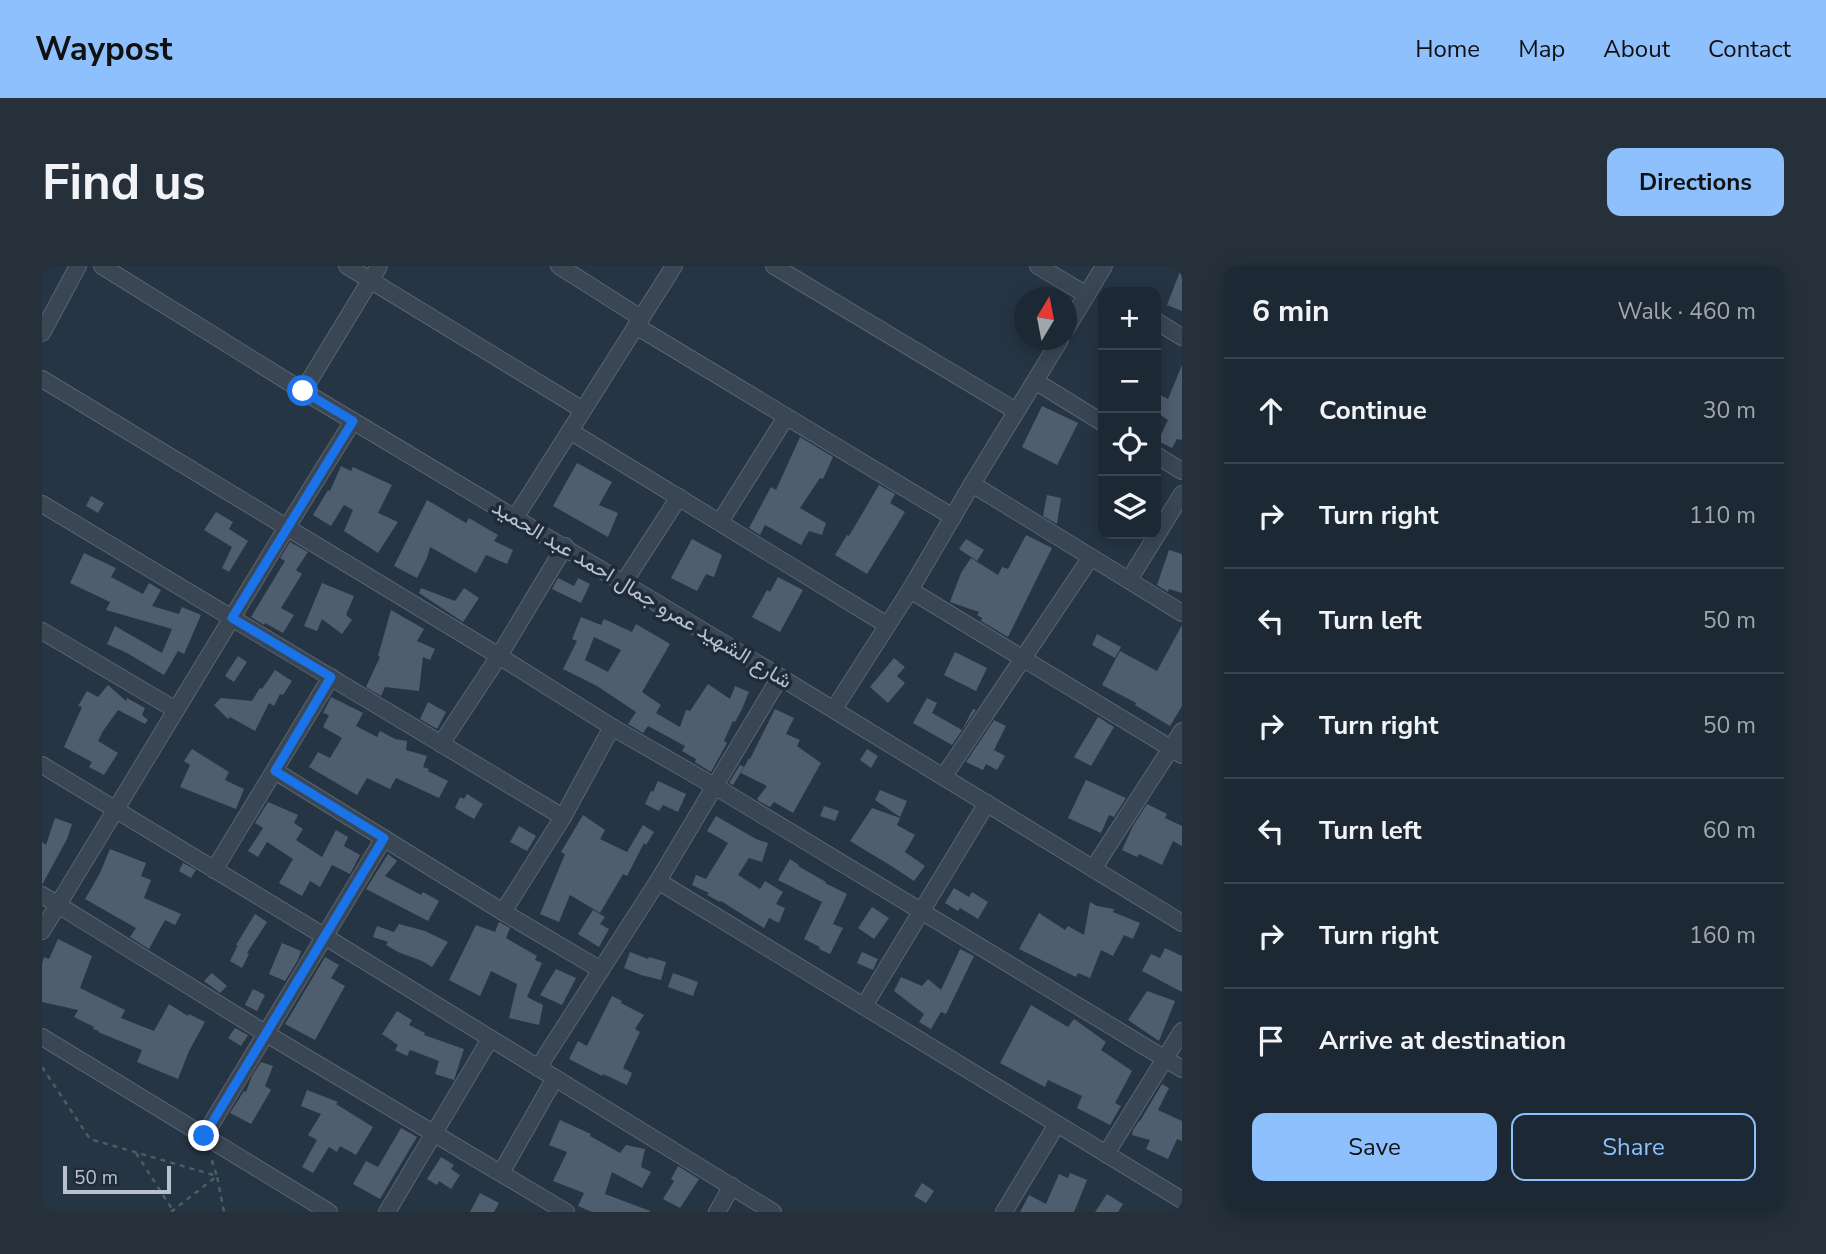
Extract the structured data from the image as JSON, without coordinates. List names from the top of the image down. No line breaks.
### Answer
{"streets":{"street":["شارع الشهيد عمرو جمال احمد عبد الحميد"]},"scale_bar":"50 m","north":"top","page":{"header":"Waypost","nav":["Home","Map","About","Contact"],"buttons":["Directions",["Save","Share"]],"title":"Find us","heading":["6 min","Walk · 460 m"],"map_buttons":["+","−"],"list":[["Continue","30 m"],["Turn right","110 m"],["Turn left","50 m"],["Turn right","50 m"],["Turn left","60 m"],["Turn right","160 m"],"Arrive at destination"],"scale":"50 m"}}
